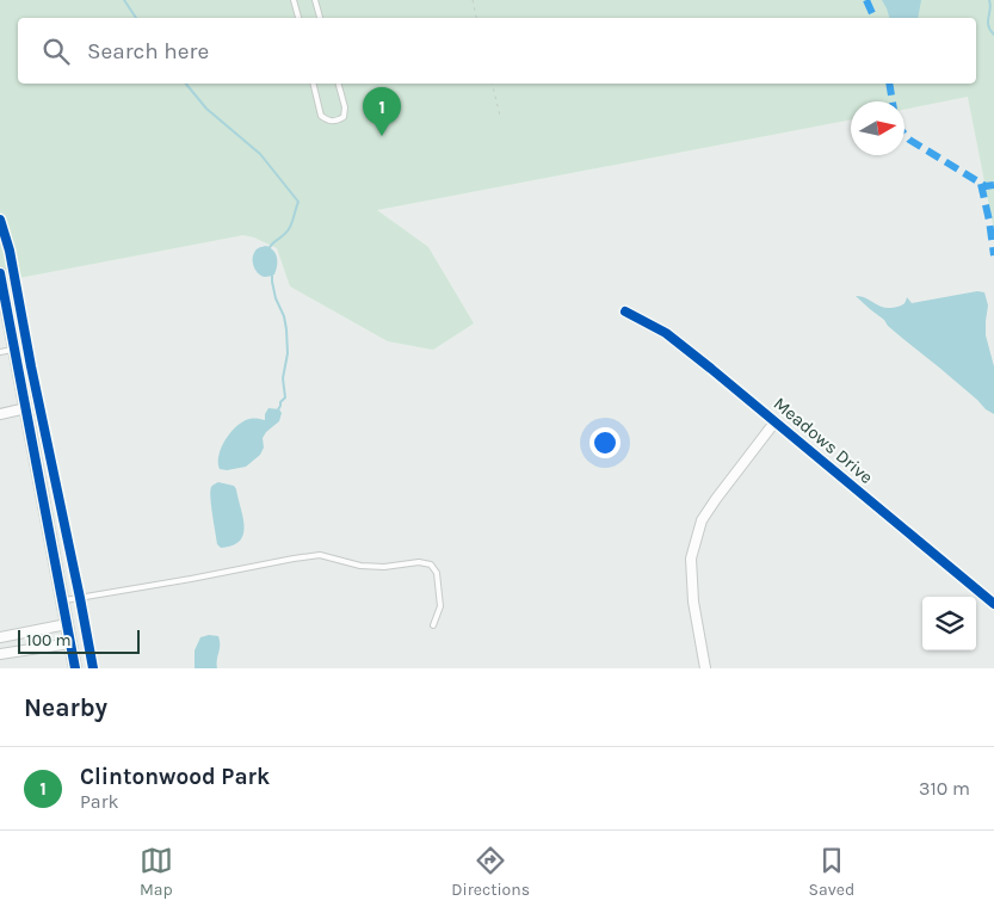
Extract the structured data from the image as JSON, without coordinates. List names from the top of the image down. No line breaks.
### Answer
{"streets":{"street":["Meadows Drive"]},"scale_bar":"100 m","north":"right","page":{"search":"Search here","pins":"1","scale":"100 m","heading":"Nearby","list":[{"mark":"1","name":"Clintonwood Park","note":"Park","value":"310 m"}],"nav":["Map","Directions","Saved"]}}
